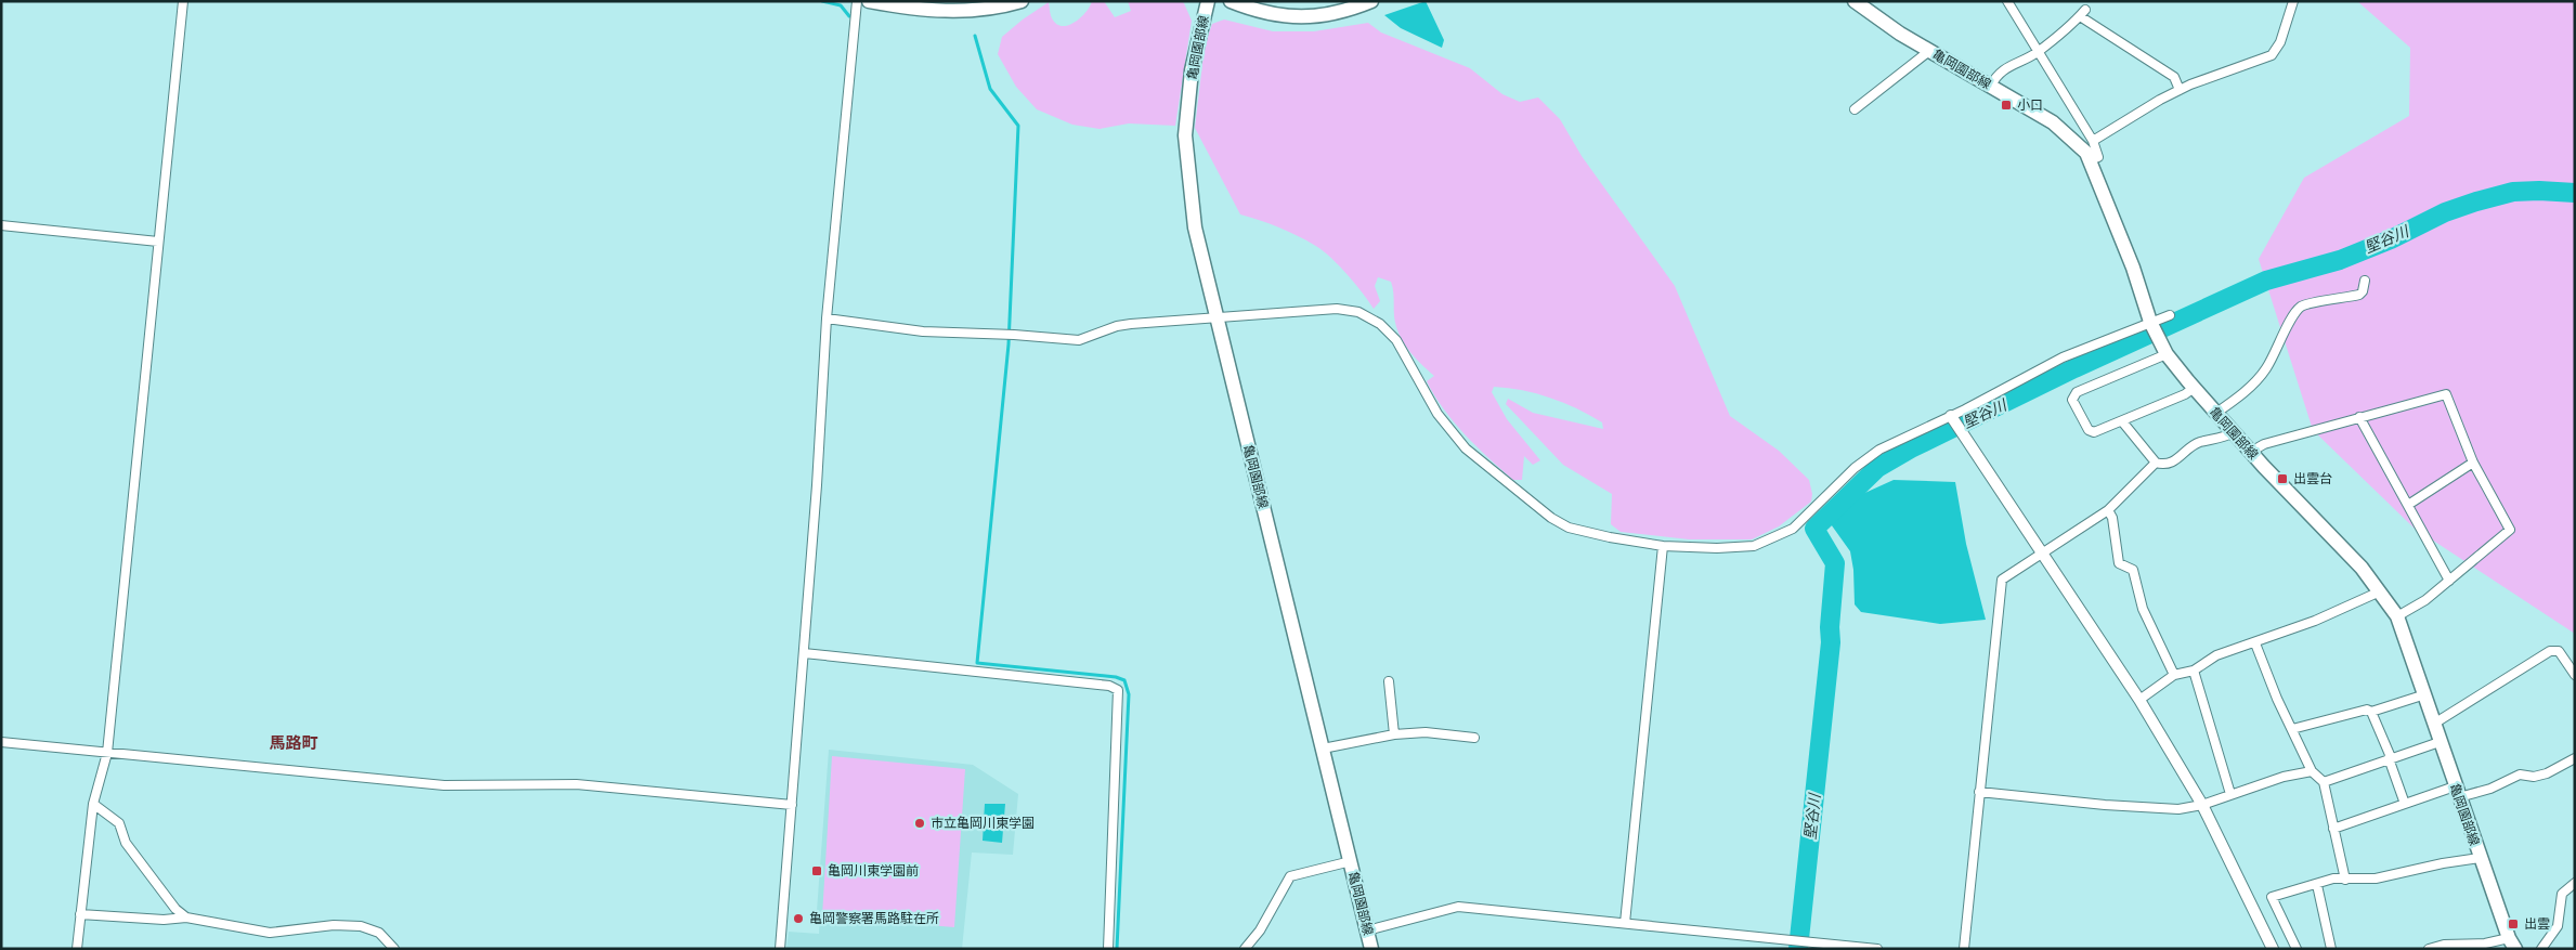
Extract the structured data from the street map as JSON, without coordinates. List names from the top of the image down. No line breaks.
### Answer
{"streets":{"main road":["亀岡園部線"]},"districts":["馬路町"],"water":["堅谷川"],"places":{"transit":["小口","出雲台","亀岡川東学園前","出雲"],"other":["市立亀岡川東学園","亀岡警察署馬路駐在所"]}}
